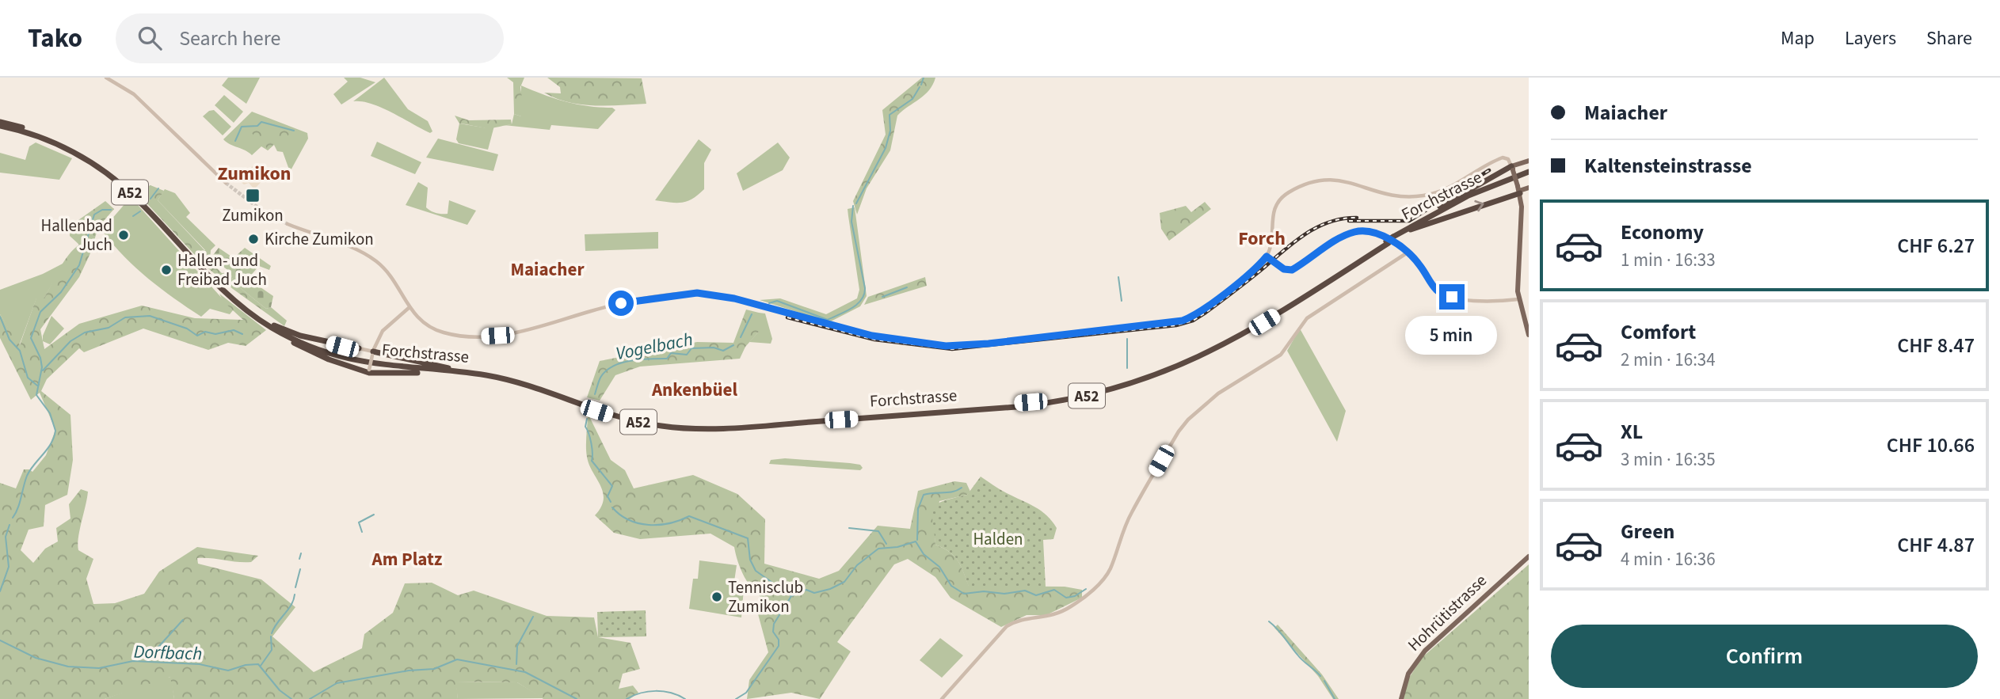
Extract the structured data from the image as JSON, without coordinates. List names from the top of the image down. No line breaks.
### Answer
{"streets":{"highway":["A52","Forchstrasse"],"main road":["Hohrütistrasse"]},"districts":["Zumikon","Forch","Maiacher","Ankenbüel","Am Platz"],"water":["Vogelbach","Dorfbach"],"parks":["Halden"],"places":{"transit":["Zumikon"],"other":["Hallenbad Juch","Kirche Zumikon","Hallen- und Freibad Juch","Tennisclub Zumikon"]},"page":{"header":"Tako","search":"Search here","nav":["Map","Layers","Share"],"banner":["Maiacher","Kaltensteinstrasse"],"list":[{"name":"Economy","note":"1 min · 16:33","value":"CHF 6.27"},{"name":"Comfort","note":"2 min · 16:34","value":"CHF 8.47"},{"name":"XL","note":"3 min · 16:35","value":"CHF 10.66"},{"name":"Green","note":"4 min · 16:36","value":"CHF 4.87"}],"bubble":"5 min","buttons":"Confirm"}}
